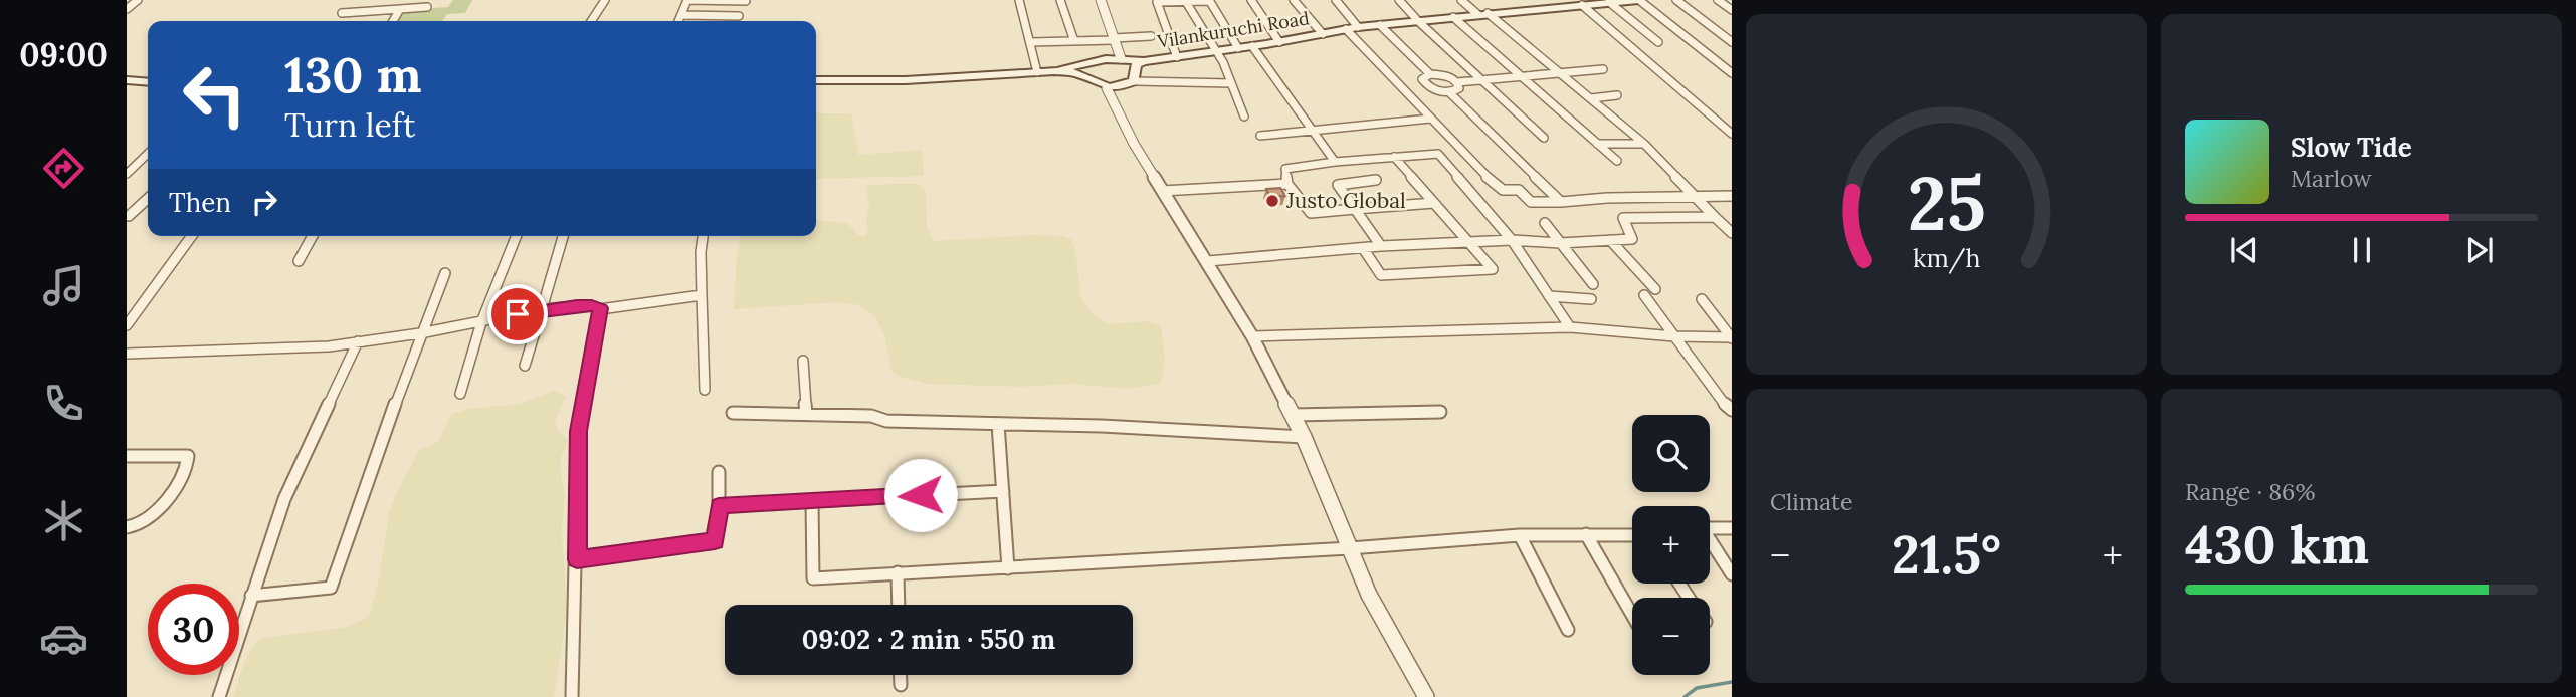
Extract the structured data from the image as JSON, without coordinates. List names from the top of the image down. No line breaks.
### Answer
{"streets":{"main road":["Vilankuruchi Road"]},"places":["Justo Global"],"page":{"tabs":"09:00","turn":["130 m","Turn left"],"song":["Slow Tide","Marlow"],"then":"Then","tile":["Climate",["Range · 86%","430 km"]],"map_buttons":["+","−"],"heat":["−","21.5°","+"],"limit":"30","trip":"09:02 · 2 min · 550 m","gauge":["25","km/h"]}}
